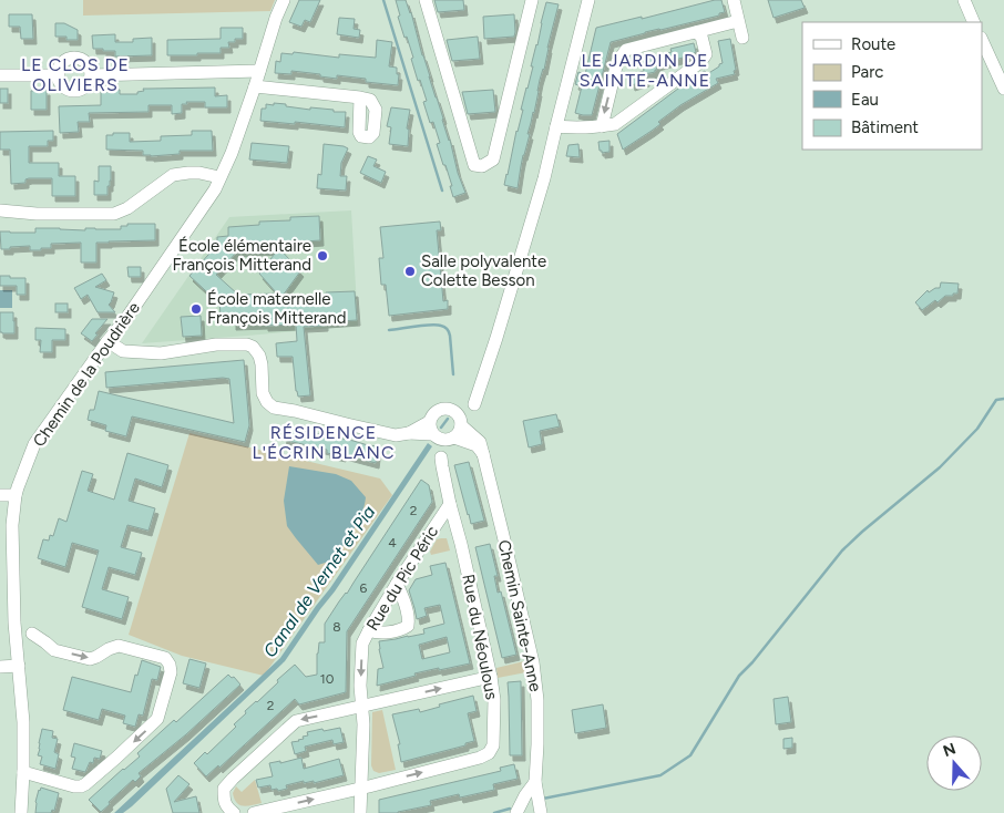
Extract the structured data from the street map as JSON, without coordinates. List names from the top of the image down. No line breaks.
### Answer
{"streets":{"street":["Chemin de la Poudrière","Rue du Pic Péric","Chemin Sainte-Anne","Rue du Néoulous"]},"crossings":[["Rue du Pic Péric","Rue du Néoulous"]],"districts":["LE JARDIN DE SAINTE-ANNE","LE CLOS DE OLIVIERS","RÉSIDENCE L'ÉCRIN BLANC"],"water":["Canal de Vernet et Pia"],"places":["École élémentaire François Mitterand","Salle polyvalente Colette Besson","École maternelle François Mitterand"],"house_numbers":["2","4","6","8","10","2"],"legend":["Route","Parc","Eau","Bâtiment"],"north":"top"}
